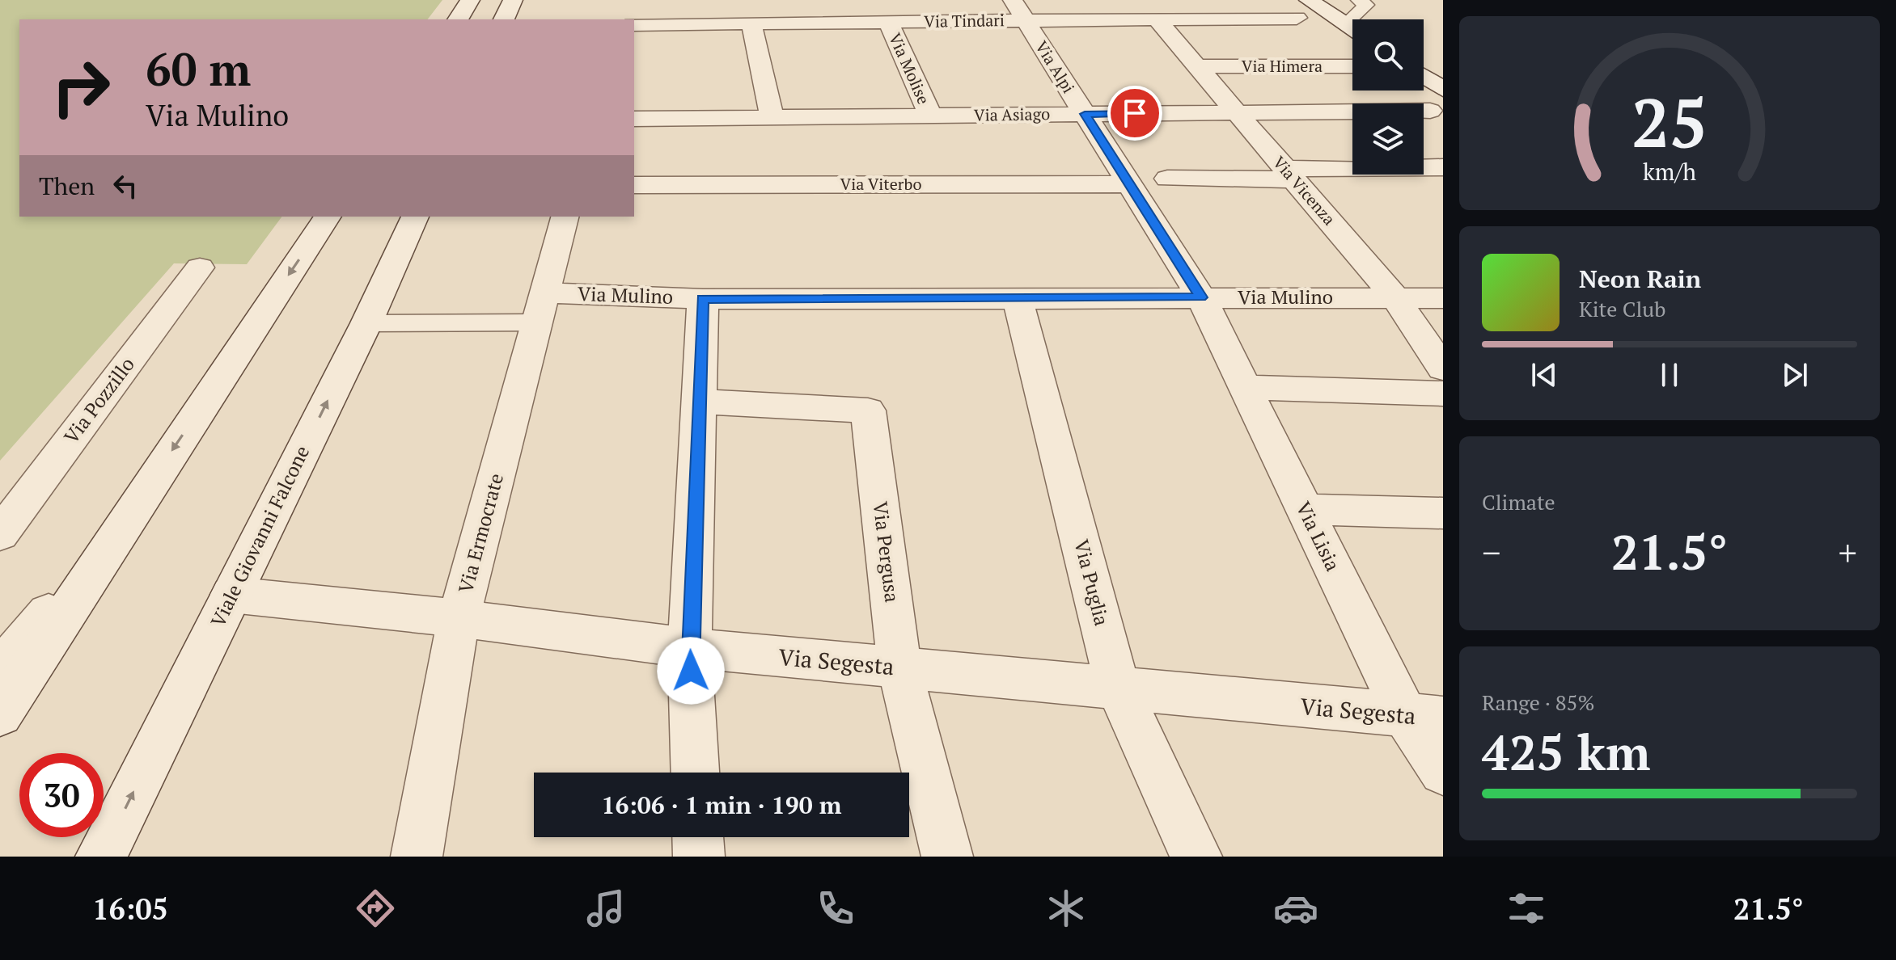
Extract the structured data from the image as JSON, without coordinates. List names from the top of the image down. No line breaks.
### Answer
{"streets":{"street":["Via Tindari","Via Himera","Via Alpi","Via Molise","Via Asiago","Via Viterbo","Via Vicenza","Via Mulino","Via Pozzillo","Via Ermocrate","Viale Giovanni Falcone","Via Lisia","Via Pergusa","Via Puglia","Via Segesta"]},"crossings":[["Via Tindari","Via Alpi"],["Via Tindari","Via Molise"],["Via Tindari","Via Vicenza"],["Via Himera","Via Vicenza"],["Via Alpi","Via Asiago"],["Via Alpi","Via Viterbo"],["Via Alpi","Via Mulino"],["Via Alpi","Via Lisia"],["Via Molise","Via Asiago"],["Via Asiago","Via Vicenza"],["Via Vicenza","Via Mulino"],["Via Mulino","Via Ermocrate"],["Via Mulino","Via Lisia"],["Via Mulino","Via Puglia"],["Via Ermocrate","Via Segesta"],["Viale Giovanni Falcone","Via Segesta"],["Via Lisia","Via Segesta"],["Via Pergusa","Via Segesta"],["Via Puglia","Via Segesta"]],"page":{"turn":["60 m","Via Mulino"],"then":"Then","song":["Neon Rain","Kite Club"],"tile":["Climate",["Range · 85%","425 km"]],"heat":["−","21.5°","+"],"limit":"30","trip":"16:06 · 1 min · 190 m","tabs":["16:05","21.5°"],"gauge":["25","km/h"]}}
